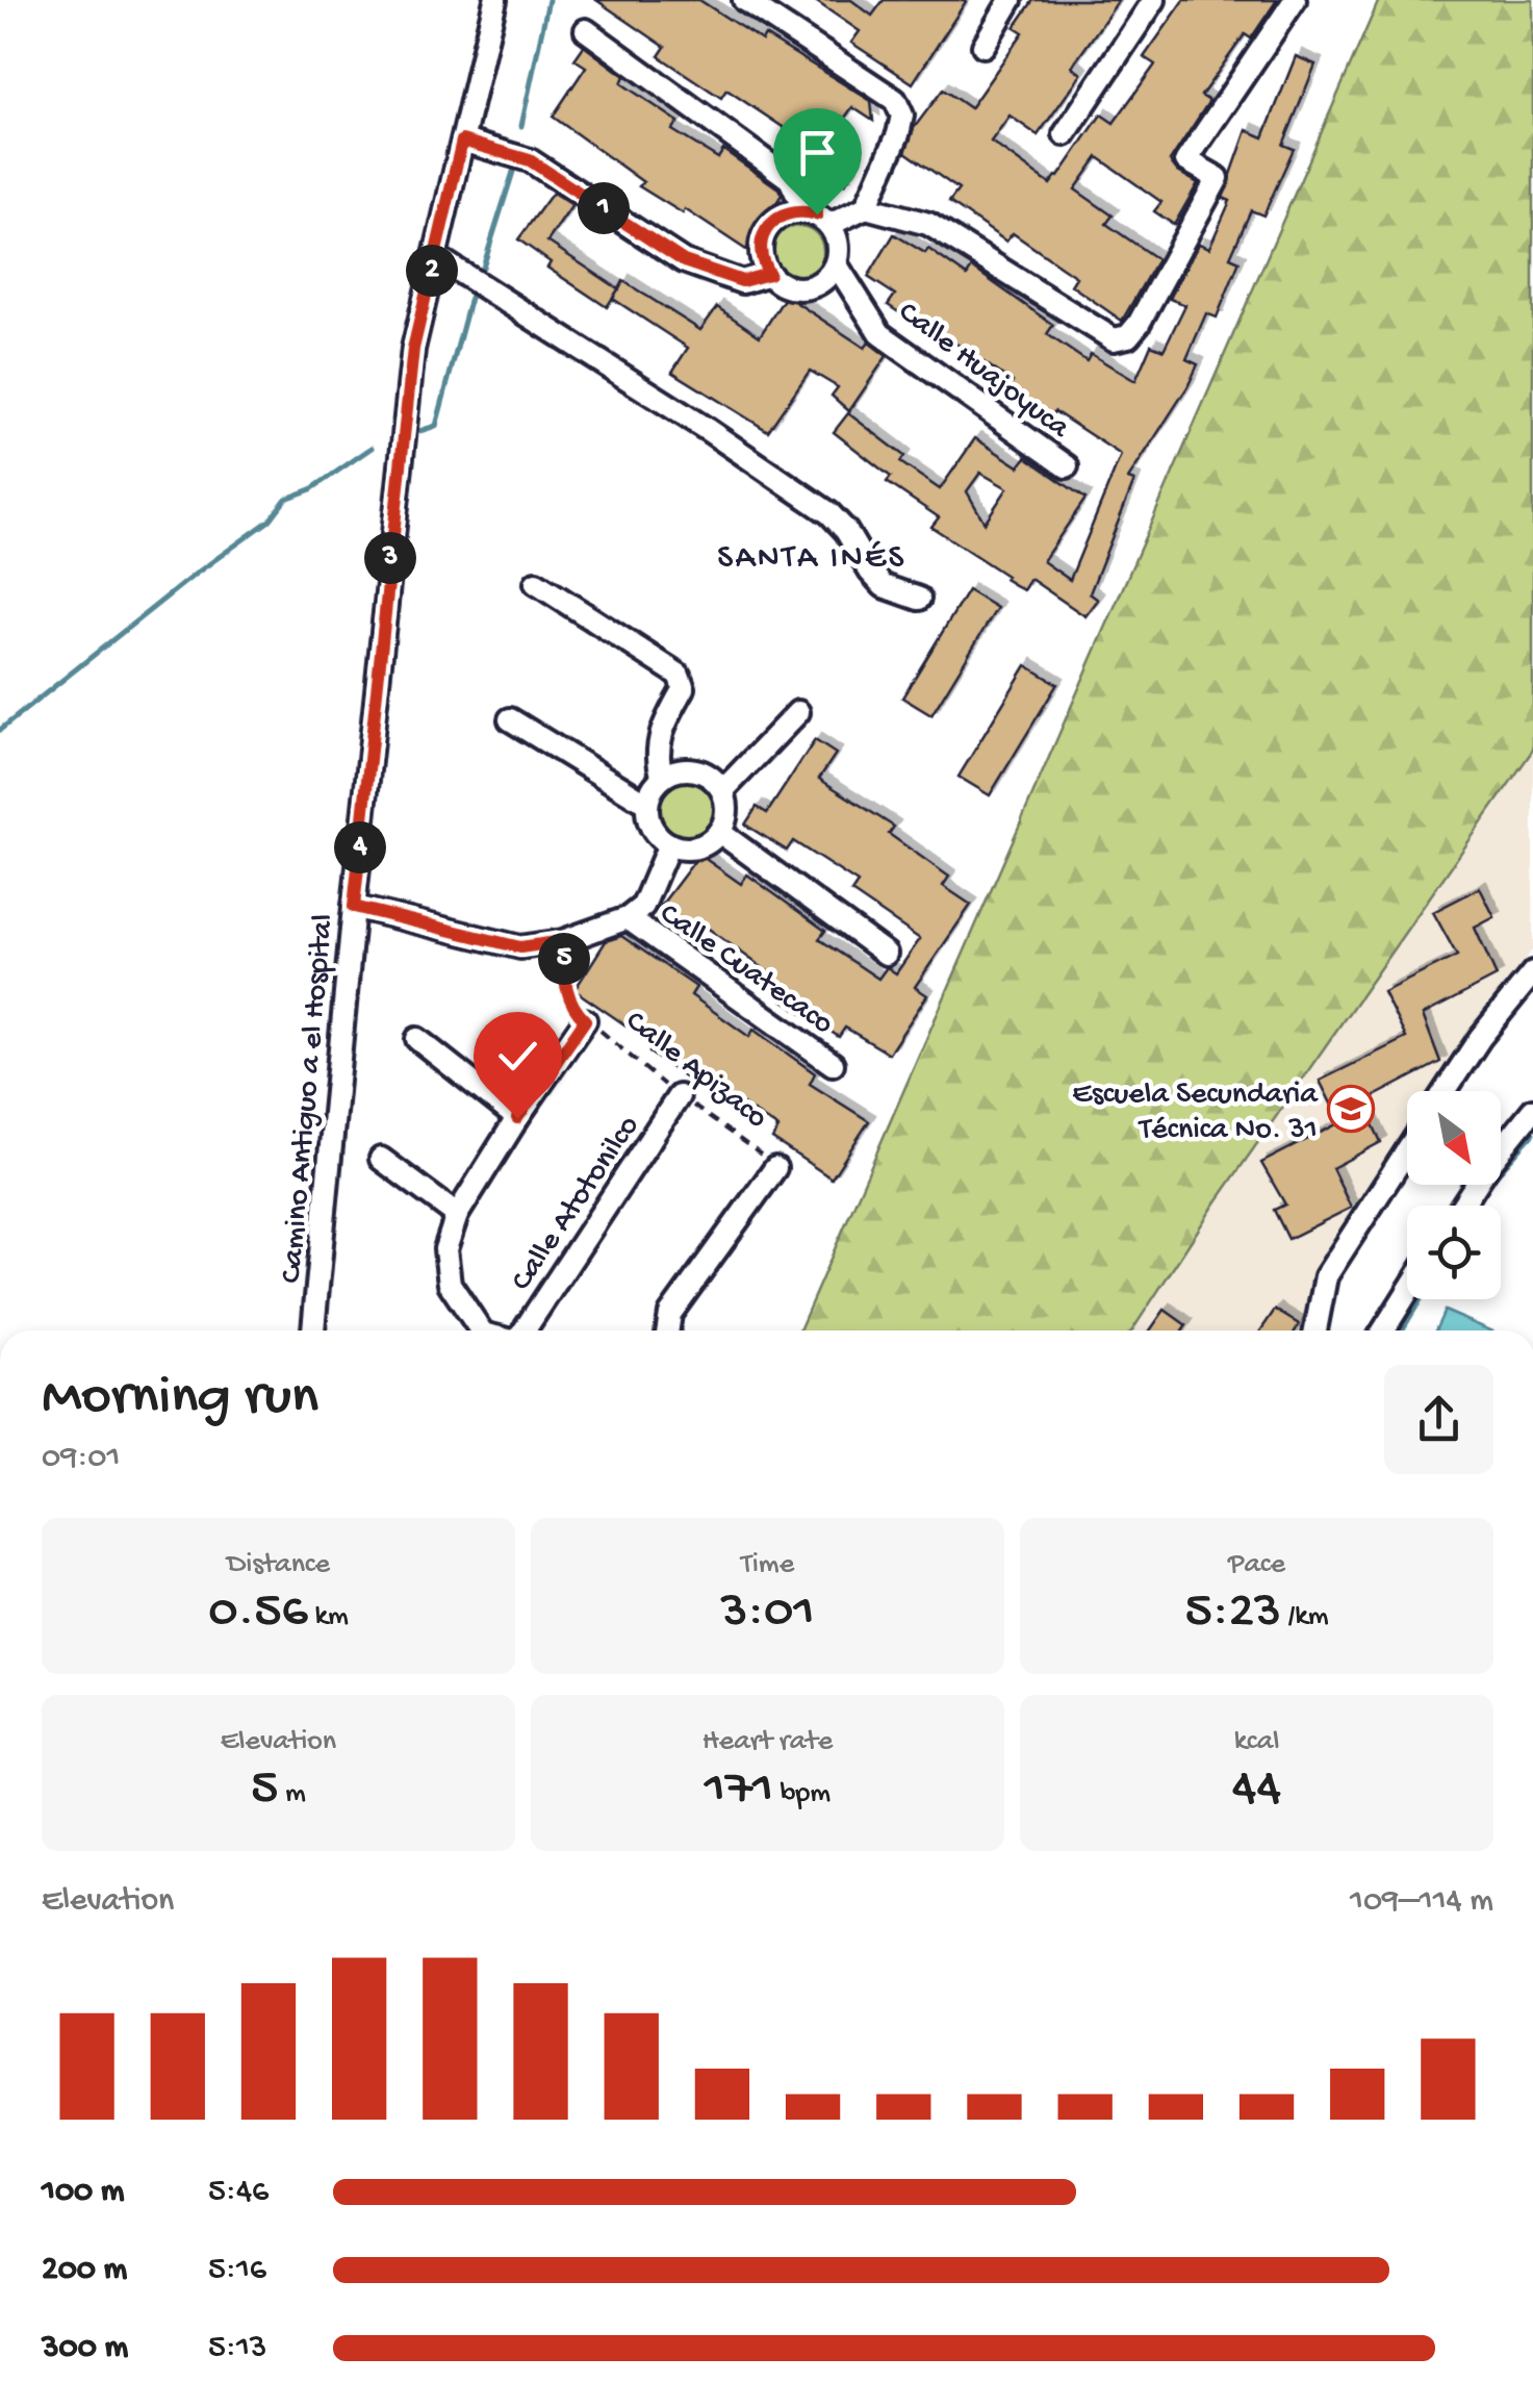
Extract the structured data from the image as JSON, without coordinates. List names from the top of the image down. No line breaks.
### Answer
{"streets":{"street":["Calle Huajoyuca","Calle Cuatecaco","Calle Apizaco","Camino Antiguo a el Hospital","Calle Atotonilco"]},"crossings":[["Calle Apizaco","Calle Atotonilco"]],"districts":["SANTA INÉS"],"places":{"school or university":["Escuela Secundaria Técnica No. 31"]},"north":"bottom right","page":{"pins":["1","2","3","4","5"],"heading":["Morning run","09:01"],"stats":[["Distance","0.56 km"],["Time","3:01"],["Pace","5:23 /km"],["Elevation","5 m"],["Heart rate","171 bpm"],["kcal","44"]],"chart":["Elevation","109–114 m"],"list":[{"name":"100 m","note":"5:46"},{"name":"200 m","note":"5:16"},{"name":"300 m","note":"5:13"}]}}
